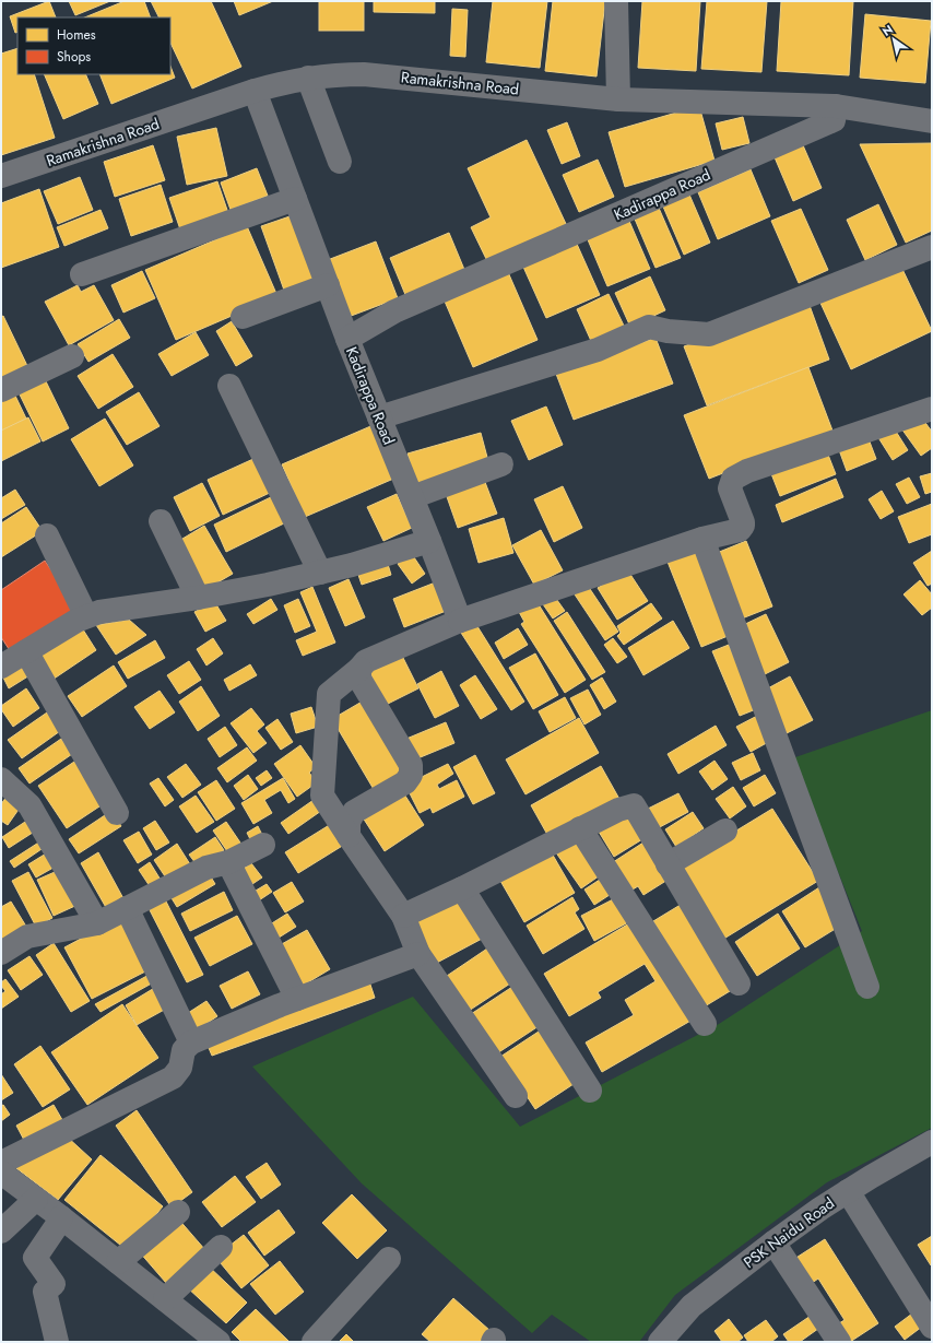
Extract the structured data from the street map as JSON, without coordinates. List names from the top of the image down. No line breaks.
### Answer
{"streets":{"street":["Ramakrishna Road","Kadirappa Road","PSK Naidu Road"]},"crossings":[["Ramakrishna Road","Kadirappa Road"]],"legend":["Homes","Shops"],"north":"top left"}
